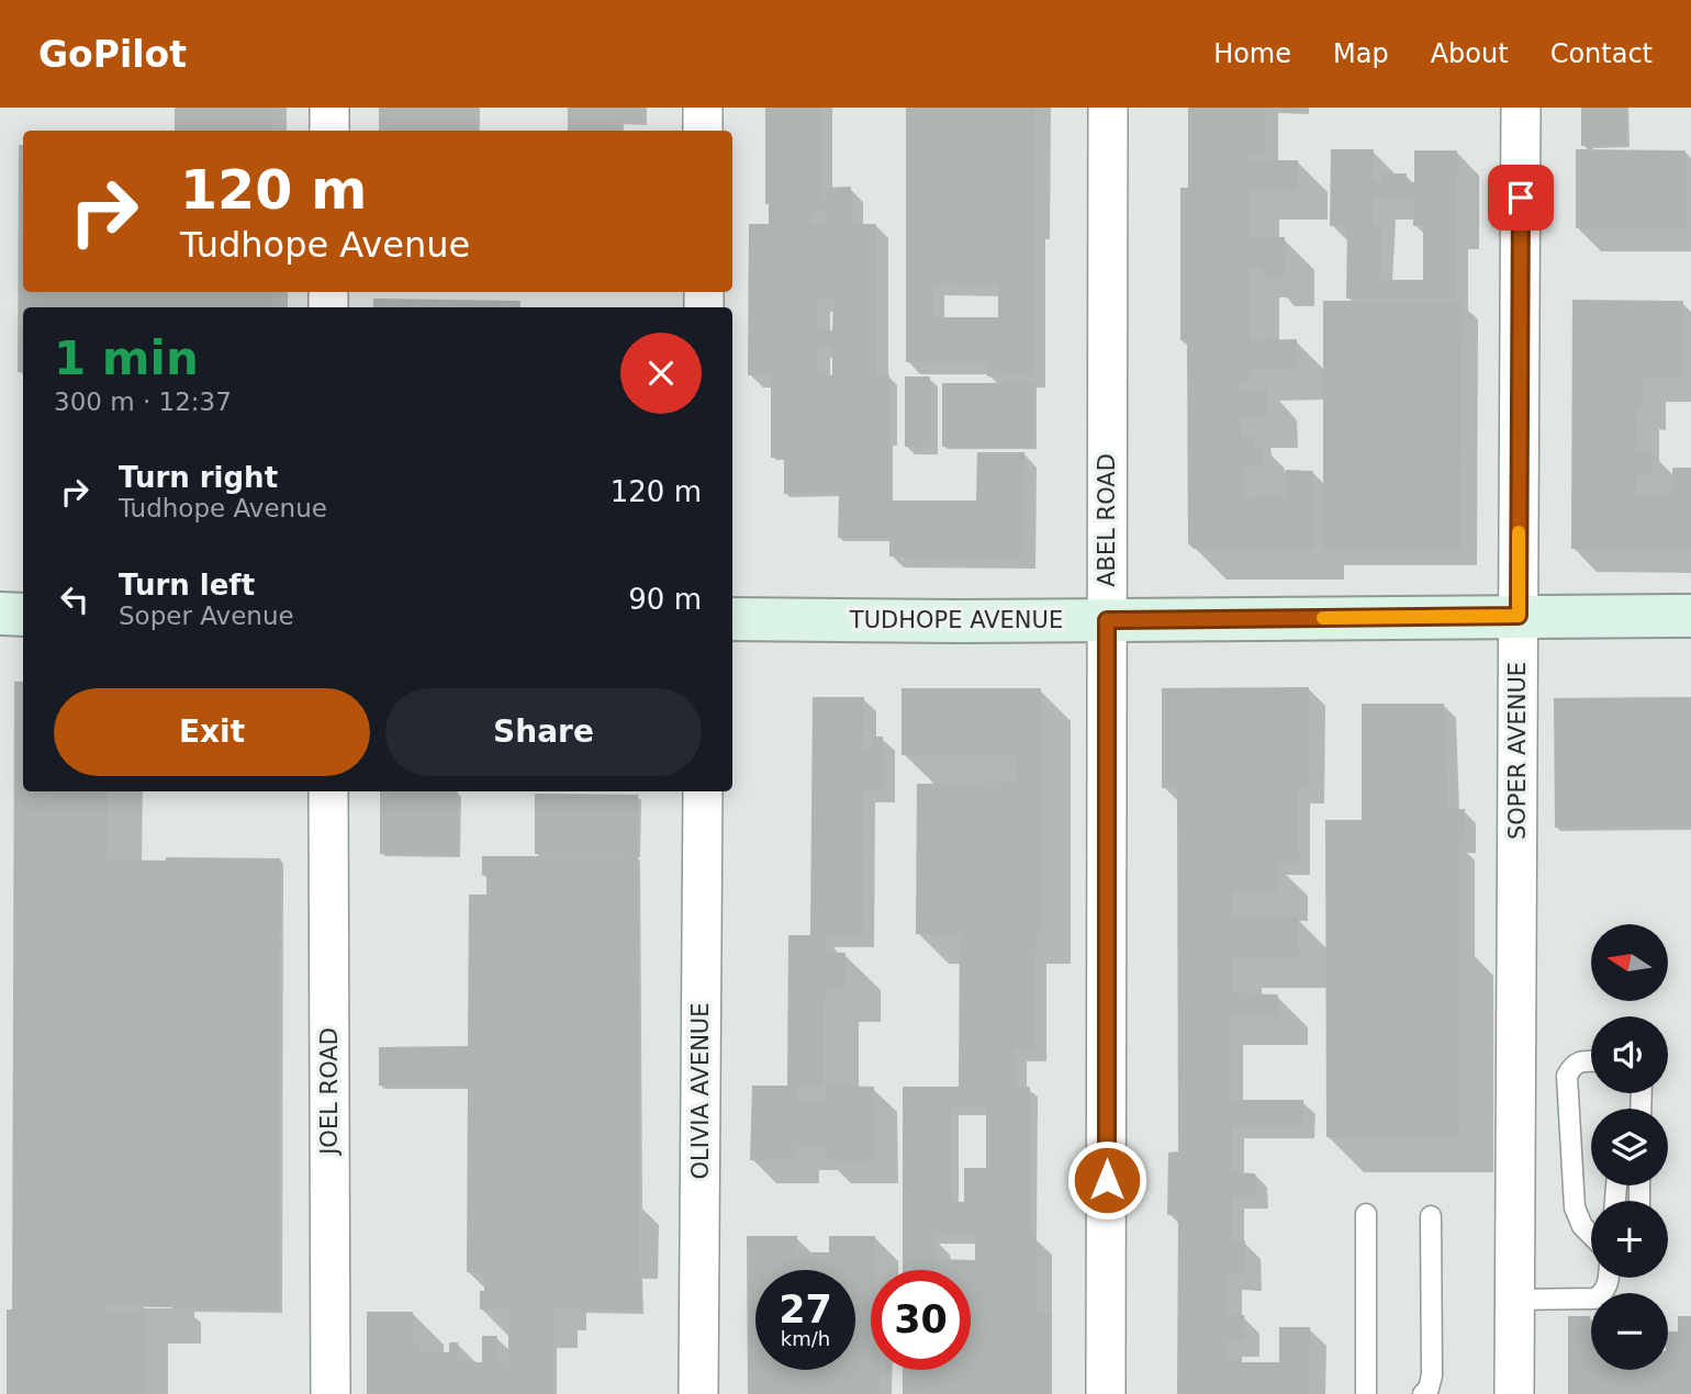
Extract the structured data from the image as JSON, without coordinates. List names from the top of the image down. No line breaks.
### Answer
{"streets":{"street":["ABEL ROAD","TUDHOPE AVENUE","SOPER AVENUE","JOEL ROAD","OLIVIA AVENUE"]},"crossings":[["ABEL ROAD","TUDHOPE AVENUE"],["TUDHOPE AVENUE","SOPER AVENUE"]],"north":"left","page":{"header":"GoPilot","nav":["Home","Map","About","Contact"],"turn":["120 m","Tudhope Avenue"],"heading":["1 min","300 m · 12:37"],"list":[{"name":"Turn right","note":"Tudhope Avenue","value":"120 m"},{"name":"Turn left","note":"Soper Avenue","value":"90 m"}],"buttons":["Exit","Share"],"map_buttons":["+","−"],"speed":"27 km/h","limit":"30"}}
